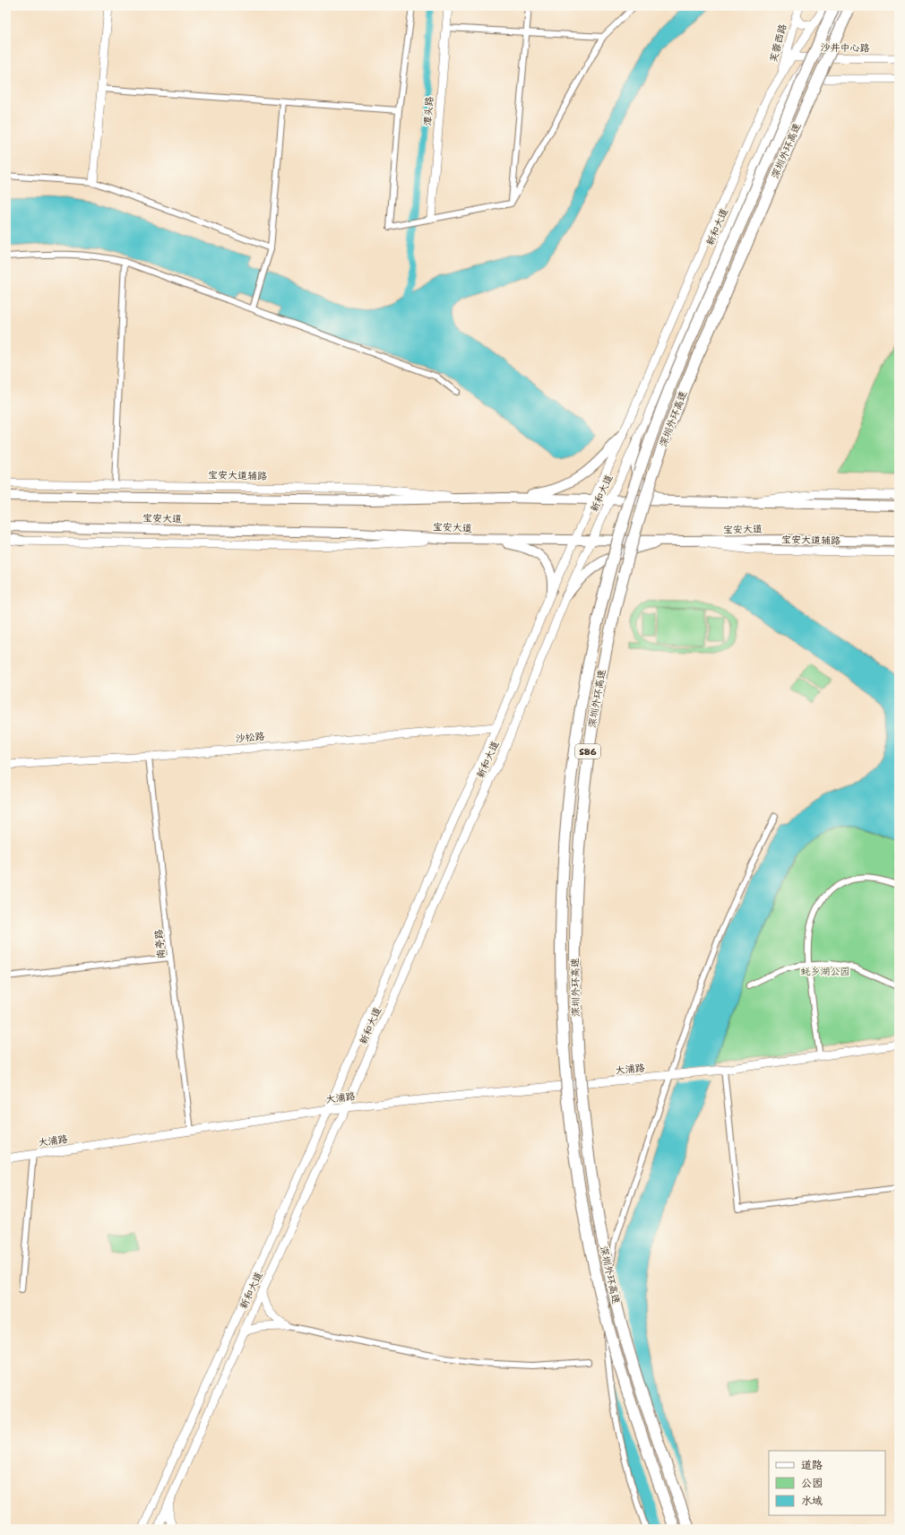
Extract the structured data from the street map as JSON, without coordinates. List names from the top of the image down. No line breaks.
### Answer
{"streets":{"highway":["深圳外环高速","S86"],"main road":["芙蓉西路","沙井中心路","潭头路","新和大道","宝安大道辅路","宝安大道","沙松路","大浦路"],"street":["南亭路"]},"crossings":[["芙蓉西路","新和大道"],["沙井中心路","新和大道"],["新和大道","宝安大道"],["新和大道","沙松路"],["新和大道","大浦路"],["宝安大道辅路","宝安大道"],["沙松路","南亭路"],["南亭路","大浦路"]],"parks":["蚝乡湖公园"],"legend":["道路","公园","水域"]}
